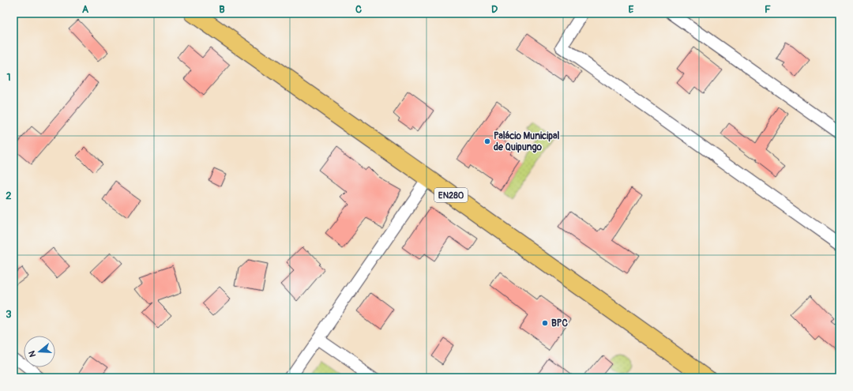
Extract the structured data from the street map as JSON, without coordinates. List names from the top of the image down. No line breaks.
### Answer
{"streets":{"main road":["EN280"]},"places":["Palácio Municipal de Quipungo","BPC"],"north":"left","grid":{"columns":["A","B","C","D","E","F"],"rows":["1","2","3"]}}
